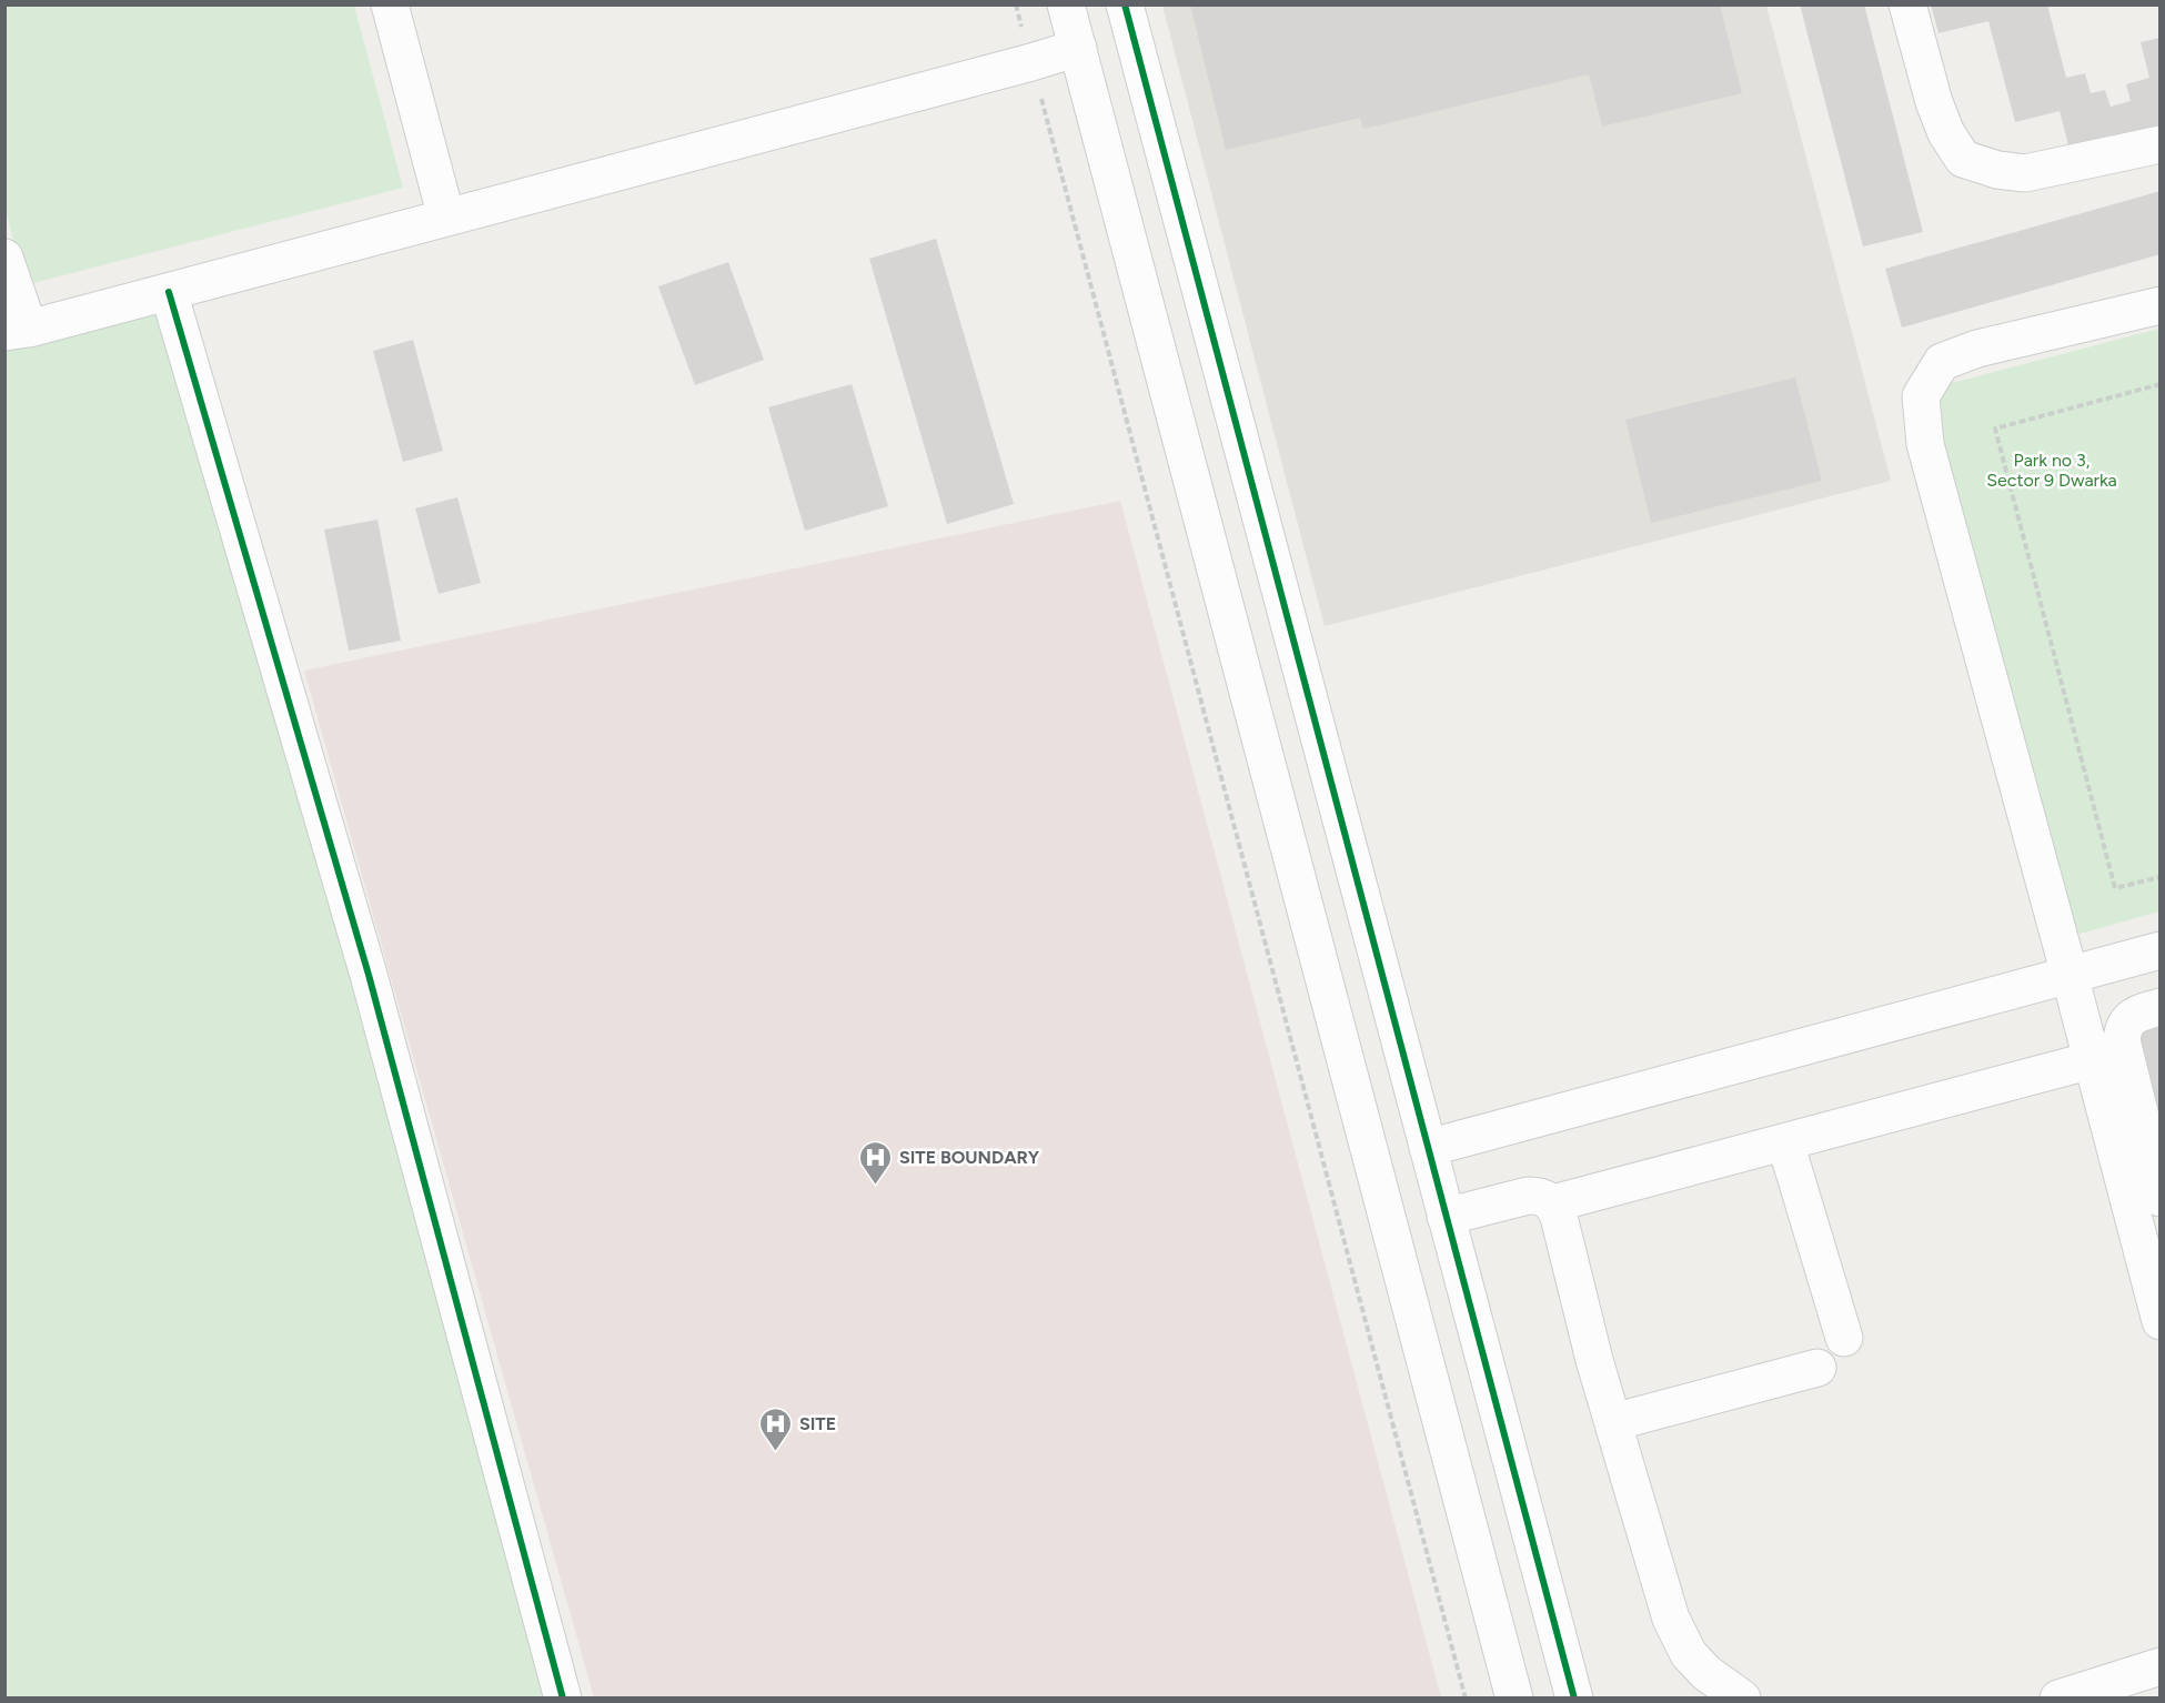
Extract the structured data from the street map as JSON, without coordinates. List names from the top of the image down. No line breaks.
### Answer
{"parks":["Park no 3, Sector 9 Dwarka"],"places":{"hospital":["SITE BOUNDARY","SITE"]}}
